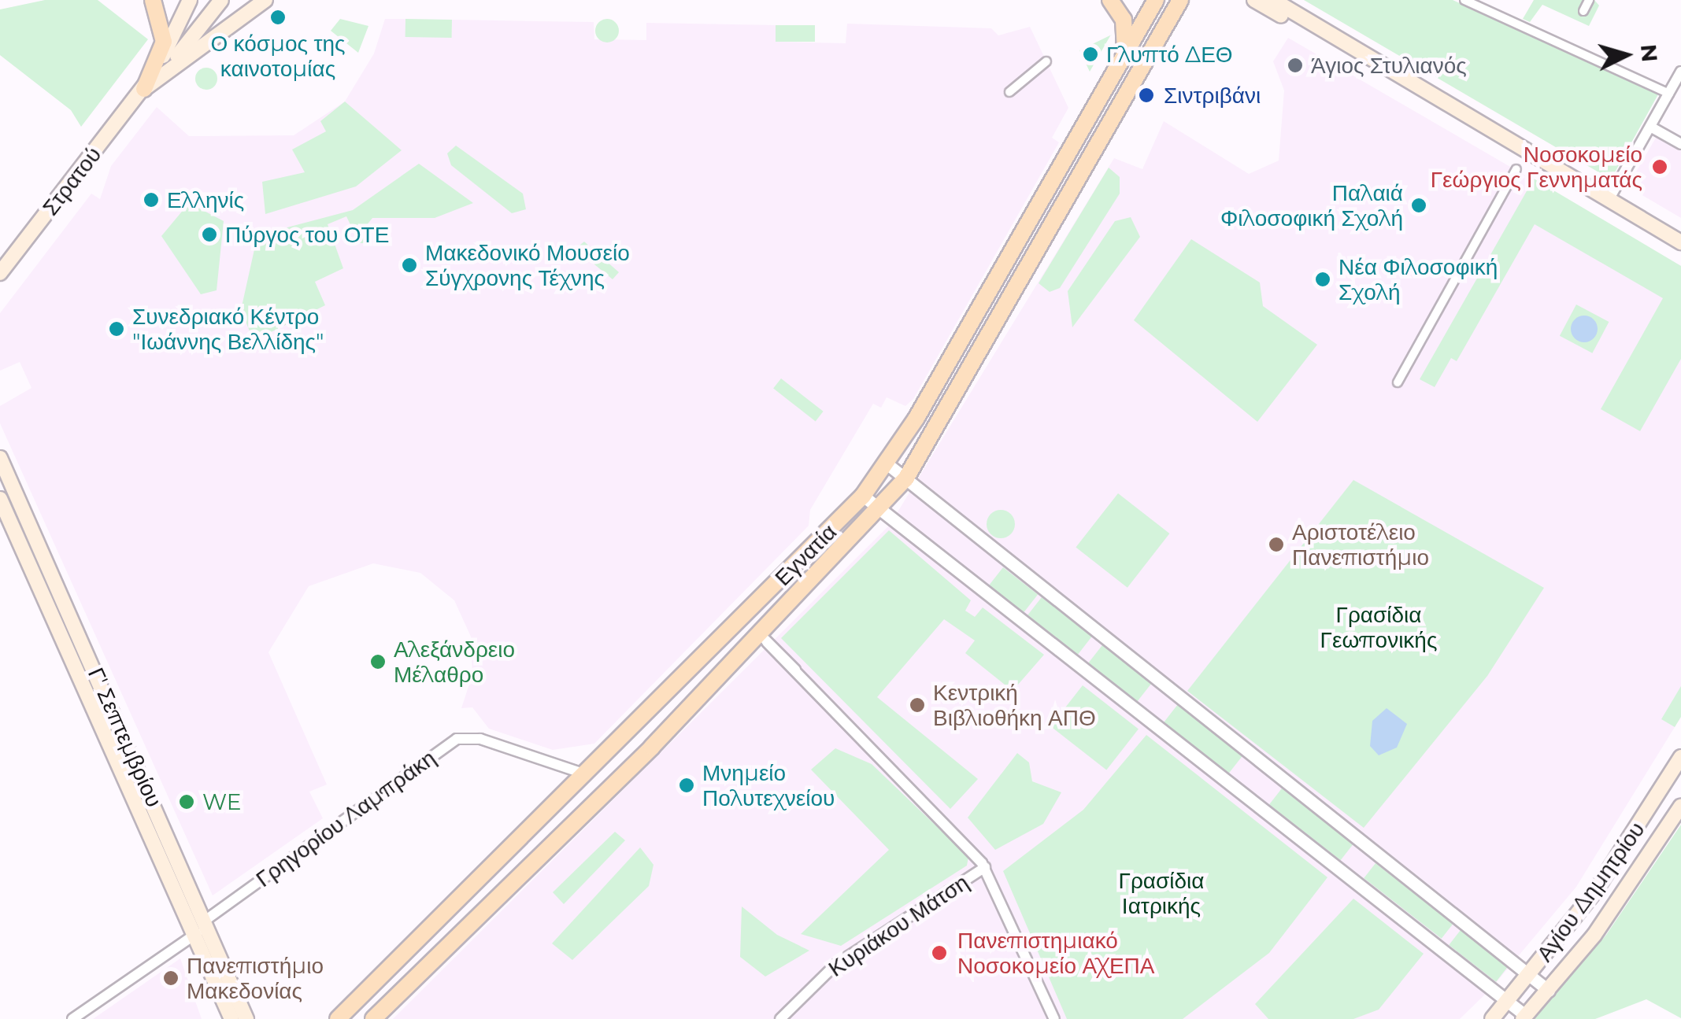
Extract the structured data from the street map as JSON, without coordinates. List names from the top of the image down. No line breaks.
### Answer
{"streets":{"main road":["Στρατού","Εγνατία","Γ' Σεπτεμβρίου","Αγίου Δημητρίου"],"street":["Γρηγορίου Λαμπράκη","Κυριάκου Μάτση"]},"crossings":[["Εγνατία","Γρηγορίου Λαμπράκη"],["Γ' Σεπτεμβρίου","Γρηγορίου Λαμπράκη"]],"parks":["Γρασίδια Γεωπονικής","Γρασίδια Ιατρικής"],"places":["Ο κόσμος της καινοτομίας","Γλυπτό ΔΕΘ","Άγιος Στυλιανός","Σιντριβάνι","Νοσοκομείο Γεώργιος Γεννηματάς","Ελληνίς","Παλαιά Φιλοσοφική Σχολή","Πύργος του ΟΤΕ","Μακεδονικό Μουσείο Σύγχρονης Τέχνης","Νέα Φιλοσοφική Σχολή","Συνεδριακό Κέντρο \"Ιωάννης Βελλίδης\"","Αριστοτέλειο Πανεπιστήμιο","Αλεξάνδρειο Μέλαθρο","Κεντρική Βιβλιοθήκη ΑΠΘ","Μνημείο Πολυτεχνείου","WE","Πανεπιστημιακό Νοσοκομείο ΑΧΕΠΑ","Πανεπιστήμιο Μακεδονίας"],"north":"right"}
